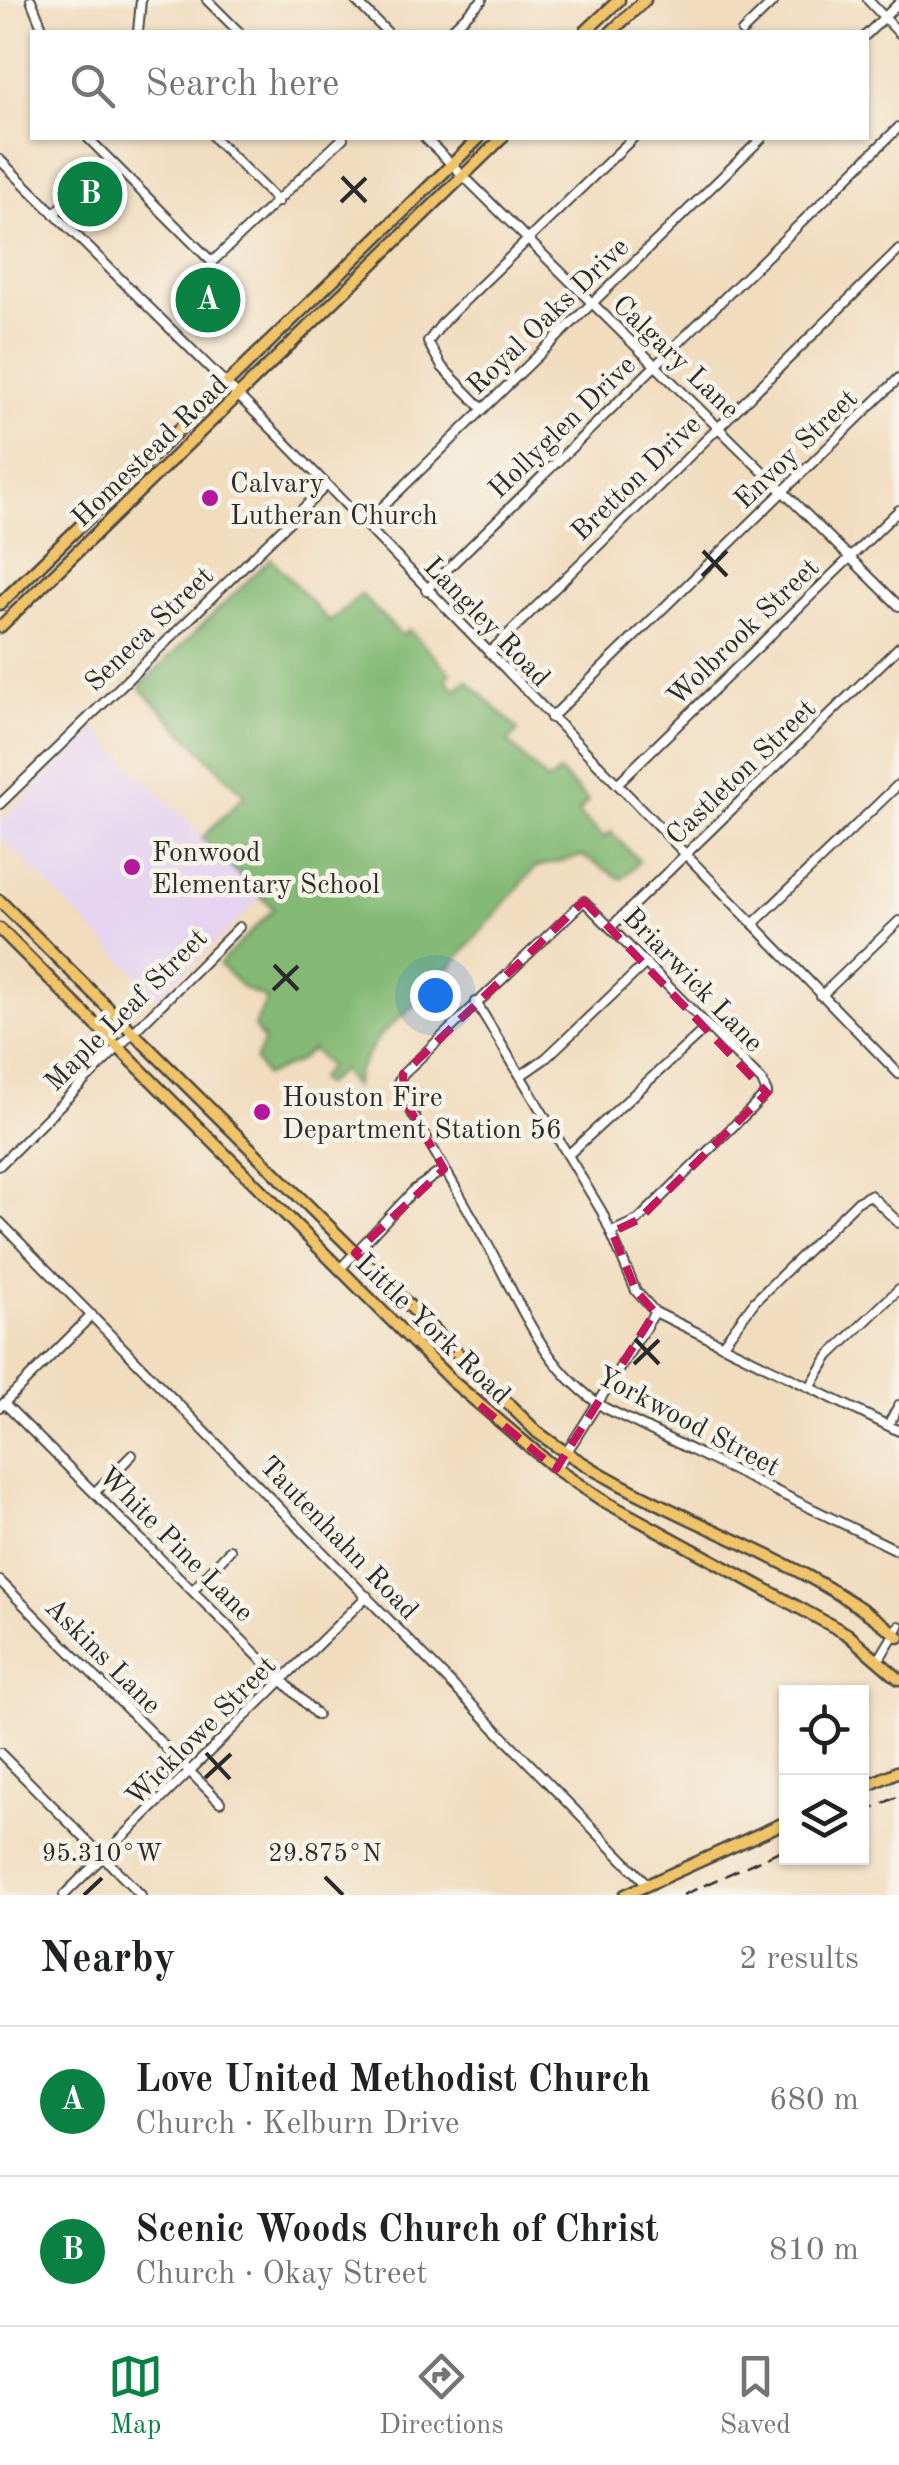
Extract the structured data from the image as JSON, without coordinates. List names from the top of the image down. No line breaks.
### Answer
{"streets":{"main road":["Homestead Road","Little York Road"],"street":["Royal Oaks Drive","Calgary Lane","Hollyglen Drive","Envoy Street","Bretton Drive","Langley Road","Seneca Street","Wolbrook Street","Castleton Street","Briarwick Lane","Maple Leaf Street","Yorkwood Street","Tautenhahn Road","White Pine Lane","Askins Lane","Wicklowe Street"]},"crossings":[["Royal Oaks Drive","Calgary Lane"],["Royal Oaks Drive","Langley Road"],["Calgary Lane","Hollyglen Drive"],["Calgary Lane","Envoy Street"],["Calgary Lane","Homestead Road"],["Calgary Lane","Bretton Drive"],["Calgary Lane","Wolbrook Street"],["Hollyglen Drive","Langley Road"],["Envoy Street","Langley Road"],["Homestead Road","Langley Road"],["Bretton Drive","Langley Road"],["Langley Road","Seneca Street"],["Langley Road","Wolbrook Street"],["Langley Road","Castleton Street"],["Castleton Street","Briarwick Lane"],["Briarwick Lane","Yorkwood Street"],["Maple Leaf Street","Little York Road"],["Tautenhahn Road","Wicklowe Street"],["White Pine Lane","Wicklowe Street"],["Askins Lane","Wicklowe Street"]],"places":["Calvary Lutheran Church","Fonwood Elementary School","Houston Fire Department Station 56"],"page":{"search":"Search here","pins":["B","A"],"heading":["Nearby","2 results"],"list":[{"mark":"A","name":"Love United Methodist Church","note":"Church · Kelburn Drive","value":"680 m"},{"mark":"B","name":"Scenic Woods Church of Christ","note":"Church · Okay Street","value":"810 m"}],"nav":["Map","Directions","Saved"]},"coordinates":["29.875°N","95.310°W"]}
